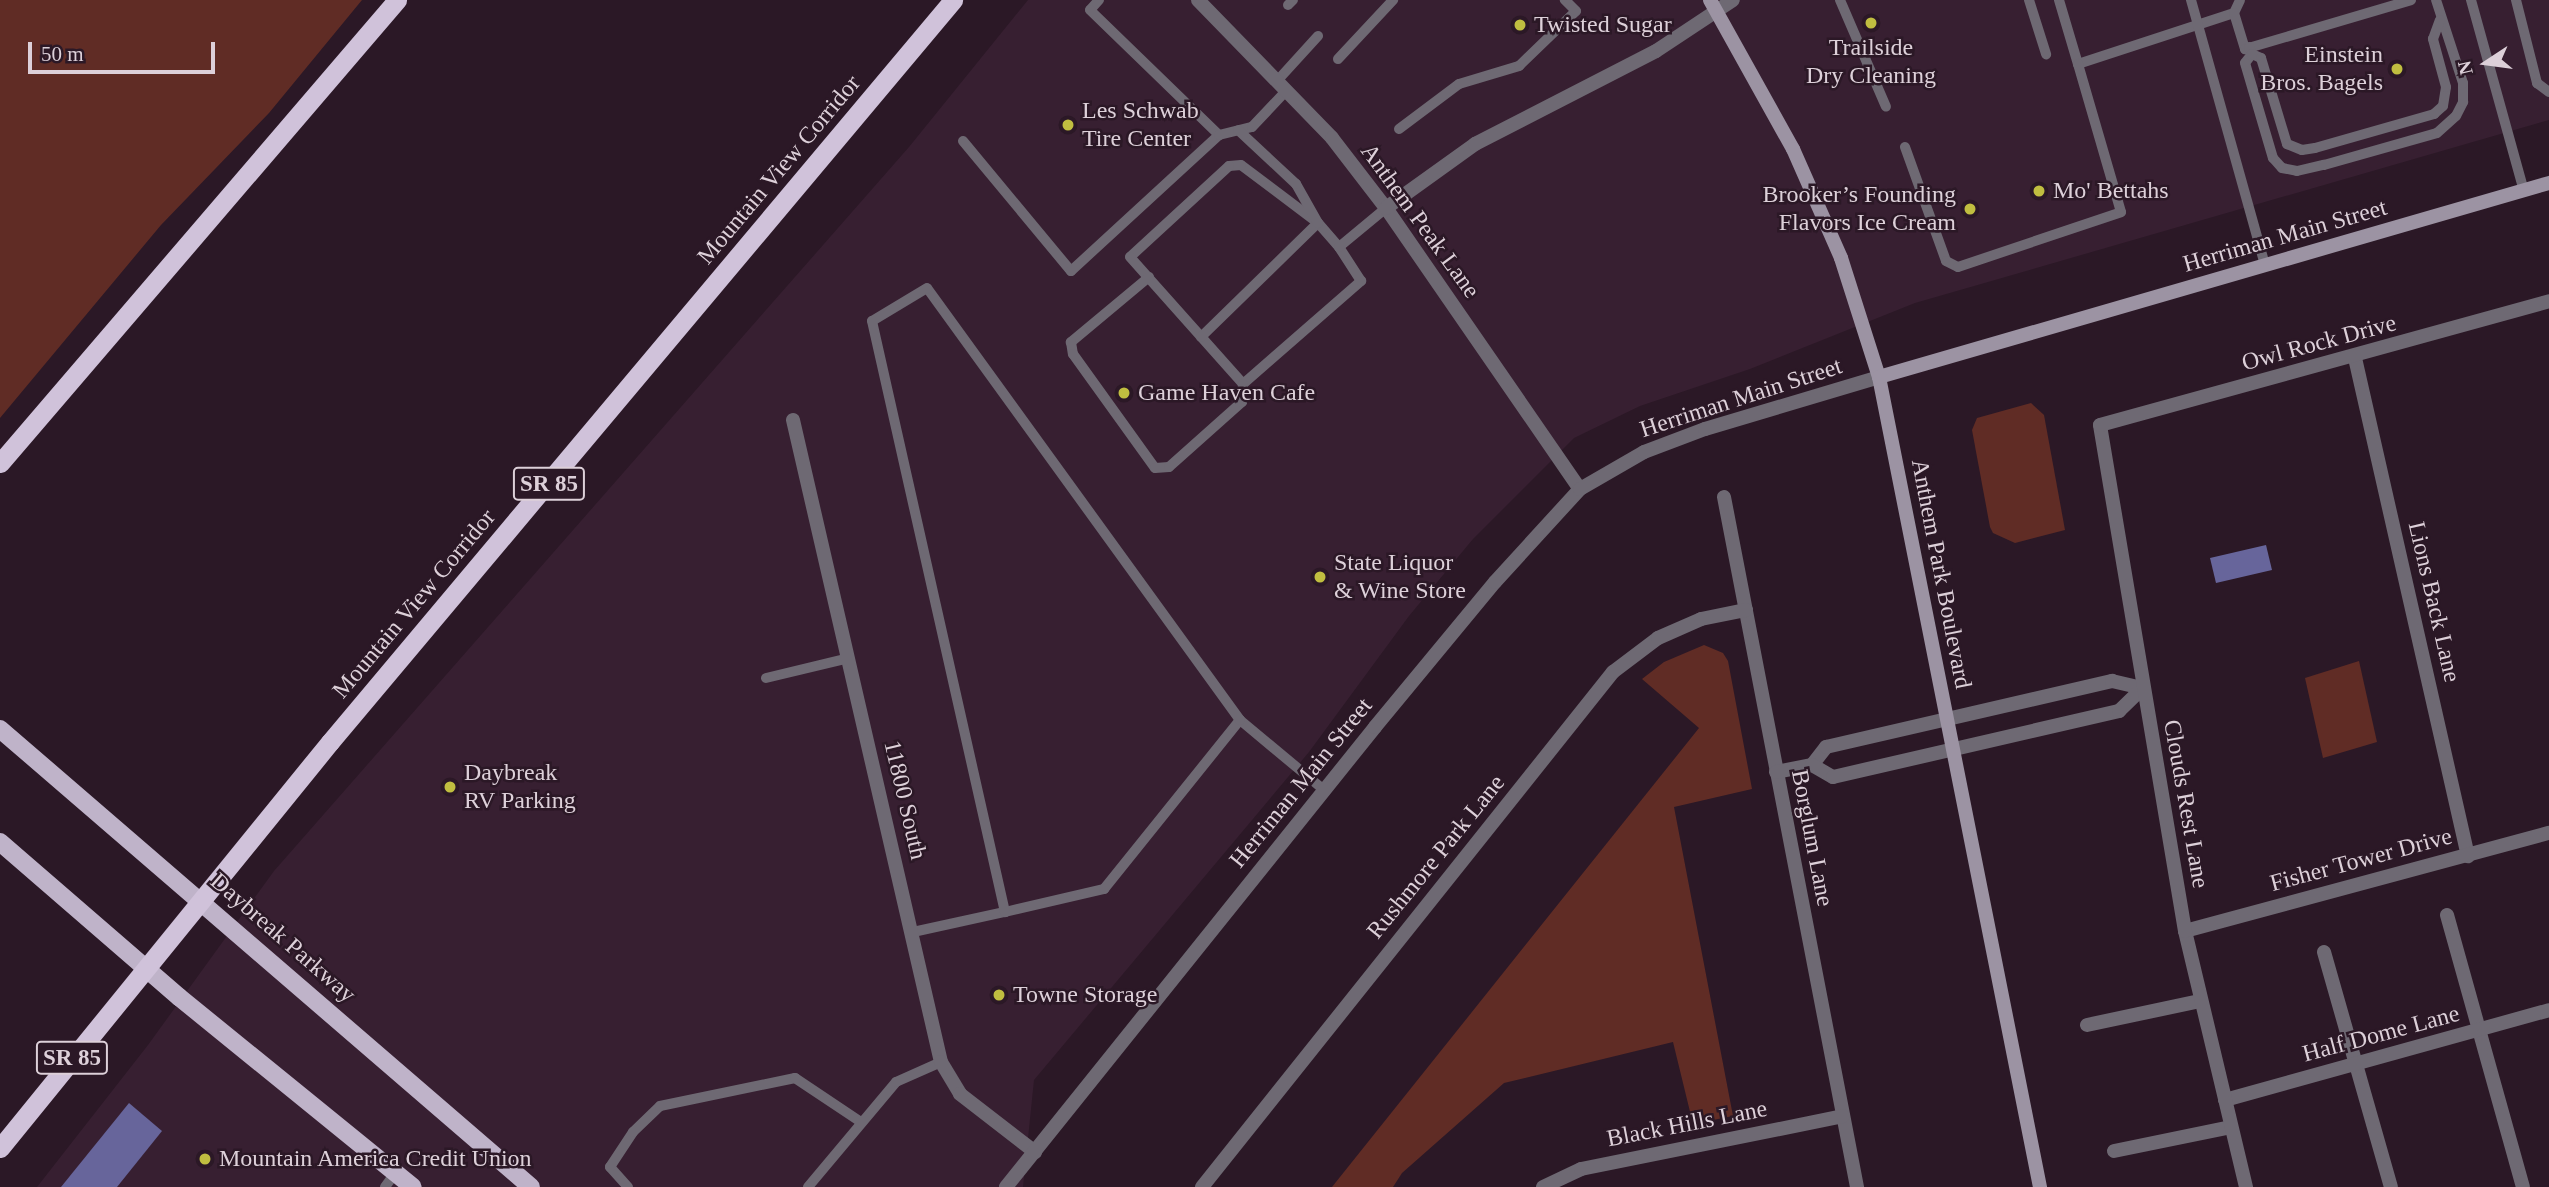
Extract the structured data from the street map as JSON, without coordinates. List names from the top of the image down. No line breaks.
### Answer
{"streets":{"highway":["Mountain View Corridor","SR 85"],"main road":["Herriman Main Street","Anthem Park Boulevard","Daybreak Parkway"],"street":["Anthem Peak Lane","Owl Rock Drive","Lions Back Lane","11800 South","Clouds Rest Lane","Borglum Lane","Rushmore Park Lane","Fisher Tower Drive","Half Dome Lane","Black Hills Lane"]},"crossings":[["Mountain View Corridor","Daybreak Parkway"],["Anthem Peak Lane","Herriman Main Street"],["Herriman Main Street","Anthem Park Boulevard"],["Herriman Main Street","11800 South"],["Owl Rock Drive","Lions Back Lane"],["Owl Rock Drive","Clouds Rest Lane"],["Lions Back Lane","Fisher Tower Drive"],["Clouds Rest Lane","Fisher Tower Drive"],["Clouds Rest Lane","Half Dome Lane"],["Borglum Lane","Rushmore Park Lane"],["Borglum Lane","Black Hills Lane"]],"places":["Trailside Dry Cleaning","Twisted Sugar","Einstein Bros. Bagels","Les Schwab Tire Center","Mo' Bettahs","Brooker’s Founding Flavors Ice Cream","Game Haven Cafe","State Liquor & Wine Store","Daybreak RV Parking","Towne Storage","Mountain America Credit Union"],"scale_bar":"50 m","north":"left"}
